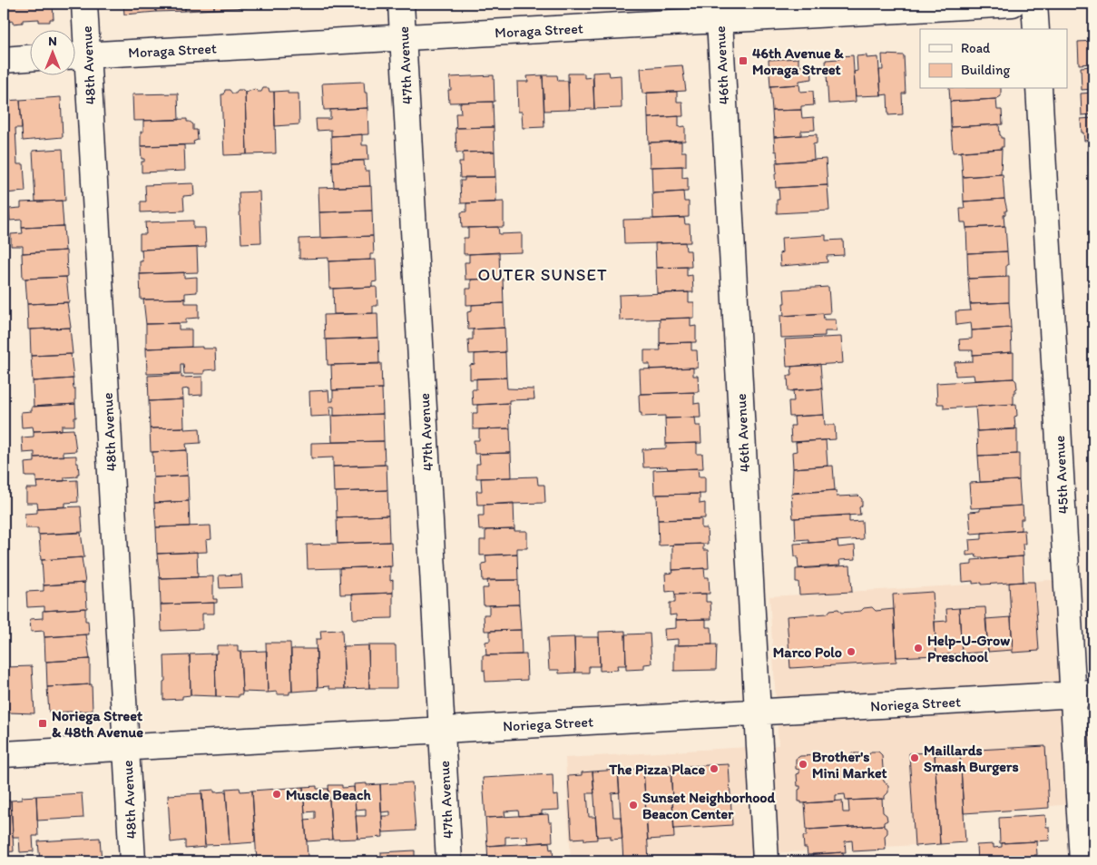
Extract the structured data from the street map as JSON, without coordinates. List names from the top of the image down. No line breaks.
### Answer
{"streets":{"street":["Moraga Street","48th Avenue","47th Avenue","46th Avenue","45th Avenue","Noriega Street"]},"crossings":[["Moraga Street","48th Avenue"],["Moraga Street","47th Avenue"],["Moraga Street","46th Avenue"],["48th Avenue","Noriega Street"],["47th Avenue","Noriega Street"],["46th Avenue","Noriega Street"],["45th Avenue","Noriega Street"]],"districts":["OUTER SUNSET"],"places":{"transit":["46th Avenue & Moraga Street","Noriega Street & 48th Avenue"],"other":["Help-U-Grow Preschool","Marco Polo","Maillards Smash Burgers","Brother's Mini Market","The Pizza Place","Muscle Beach","Sunset Neighborhood Beacon Center"]},"legend":["Road","Building"],"north":"top"}
